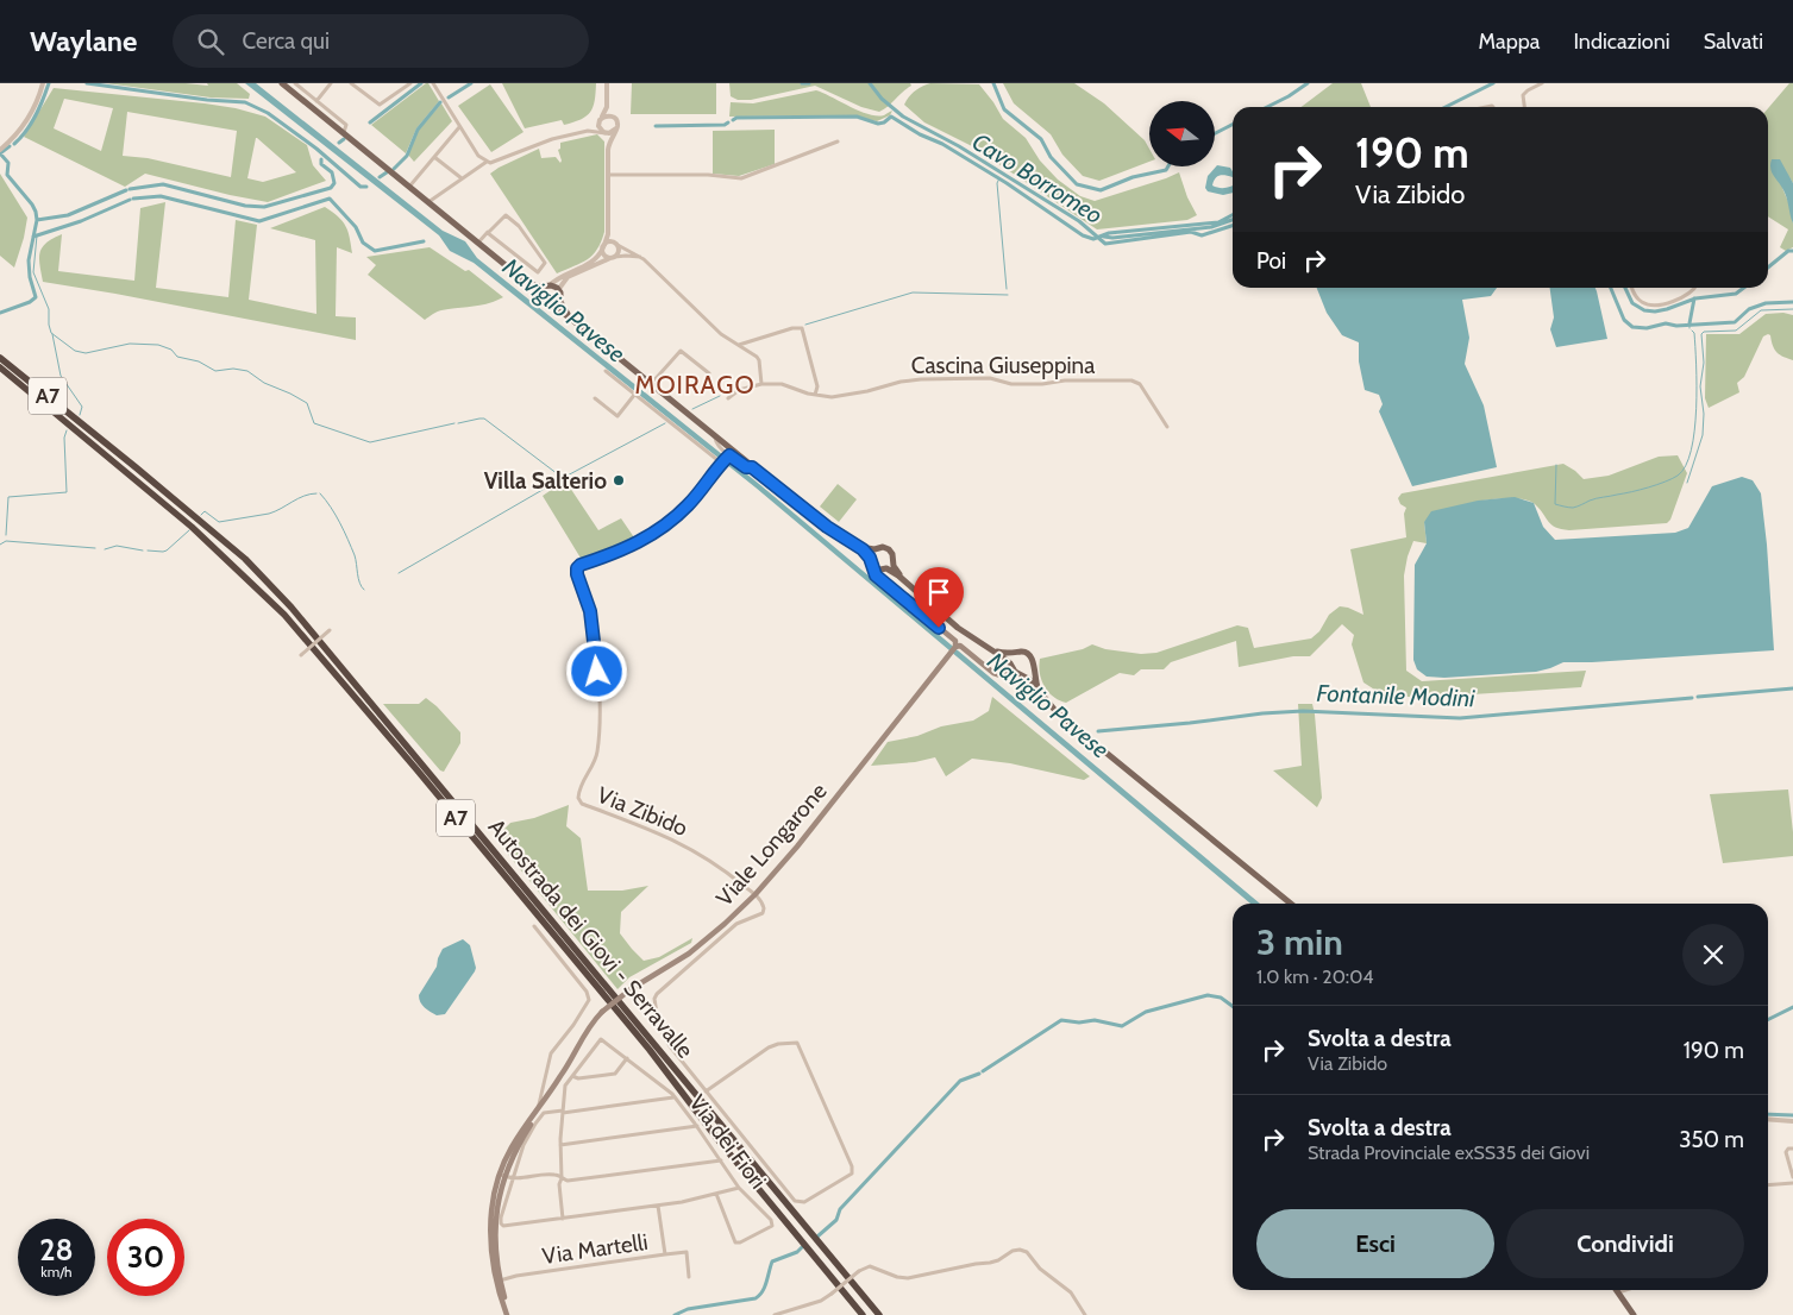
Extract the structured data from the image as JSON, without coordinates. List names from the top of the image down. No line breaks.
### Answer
{"streets":{"highway":["A7","Autostrada dei Giovi - Serravalle"],"main road":["Viale Longarone"],"street":["Cascina Giuseppina","Via Zibido","Via dei Fiori","Via Martelli"]},"crossings":[["Via Zibido","Viale Longarone"],["Viale Longarone","Via Martelli"]],"districts":["MOIRAGO"],"water":["Cavo Borromeo","Naviglio Pavese","Fontanile Modini"],"places":["Villa Salterio"],"north":"left","page":{"header":"Waylane","search":"Cerca qui","nav":["Mappa","Indicazioni","Salvati"],"turn":["190 m","Via Zibido"],"then":"Poi","heading":["3 min","1.0 km · 20:04"],"list":[{"name":"Svolta a destra","note":"Via Zibido","value":"190 m"},{"name":"Svolta a destra","note":"Strada Provinciale exSS35 dei Giovi","value":"350 m"}],"buttons":["Esci","Condividi"],"speed":"28 km/h","limit":"30"}}
